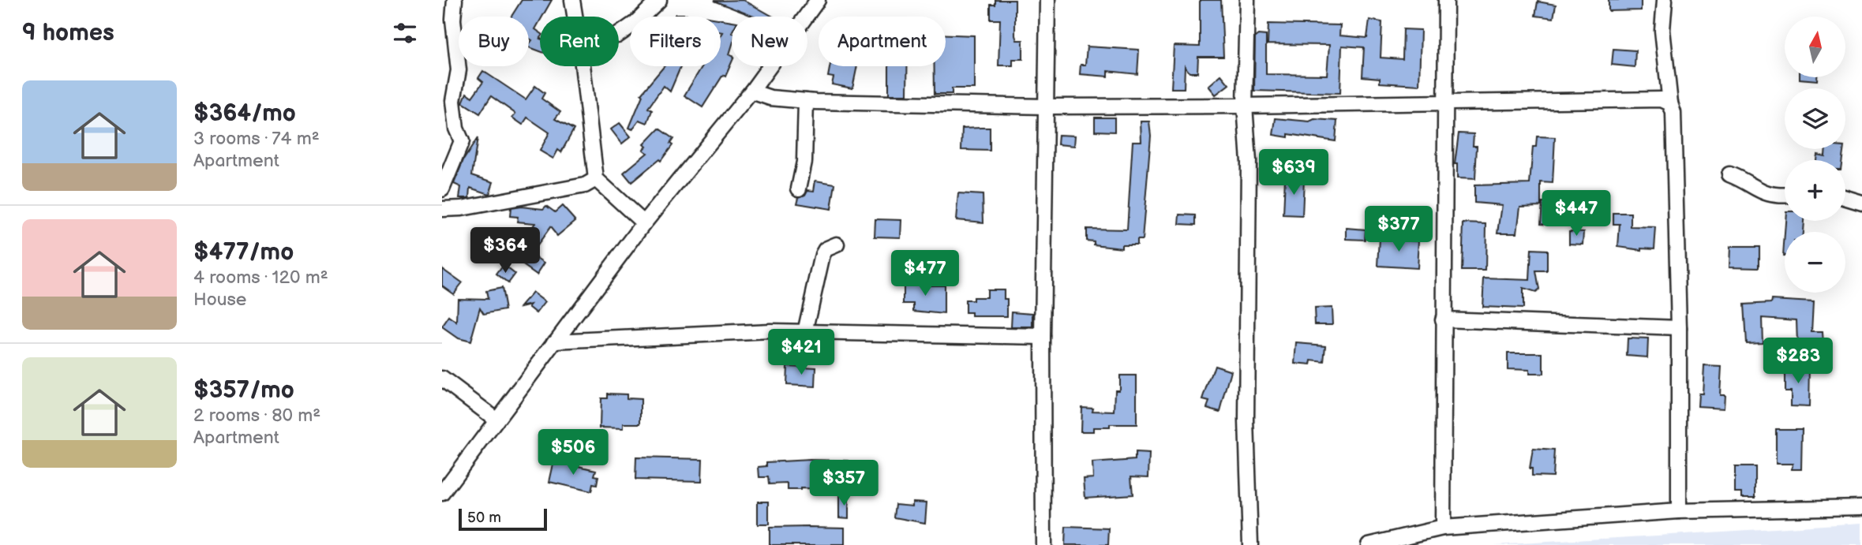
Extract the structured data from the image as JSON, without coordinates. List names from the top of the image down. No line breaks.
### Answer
{"scale_bar":"50 m","north":"top","page":{"heading":"9 homes","map_buttons":["+","−"],"chip":["Buy","Rent","Filters","New","Apartment"],"list":[{"name":"$364/mo","note":"3 rooms · 74 m² · Apartment"},{"name":"$477/mo","note":"4 rooms · 120 m² · House"},{"name":"$357/mo","note":"2 rooms · 80 m² · Apartment"}],"price":["$639","$447","$377","$364","$477","$421","$283","$506","$357"],"scale":"50 m"}}
